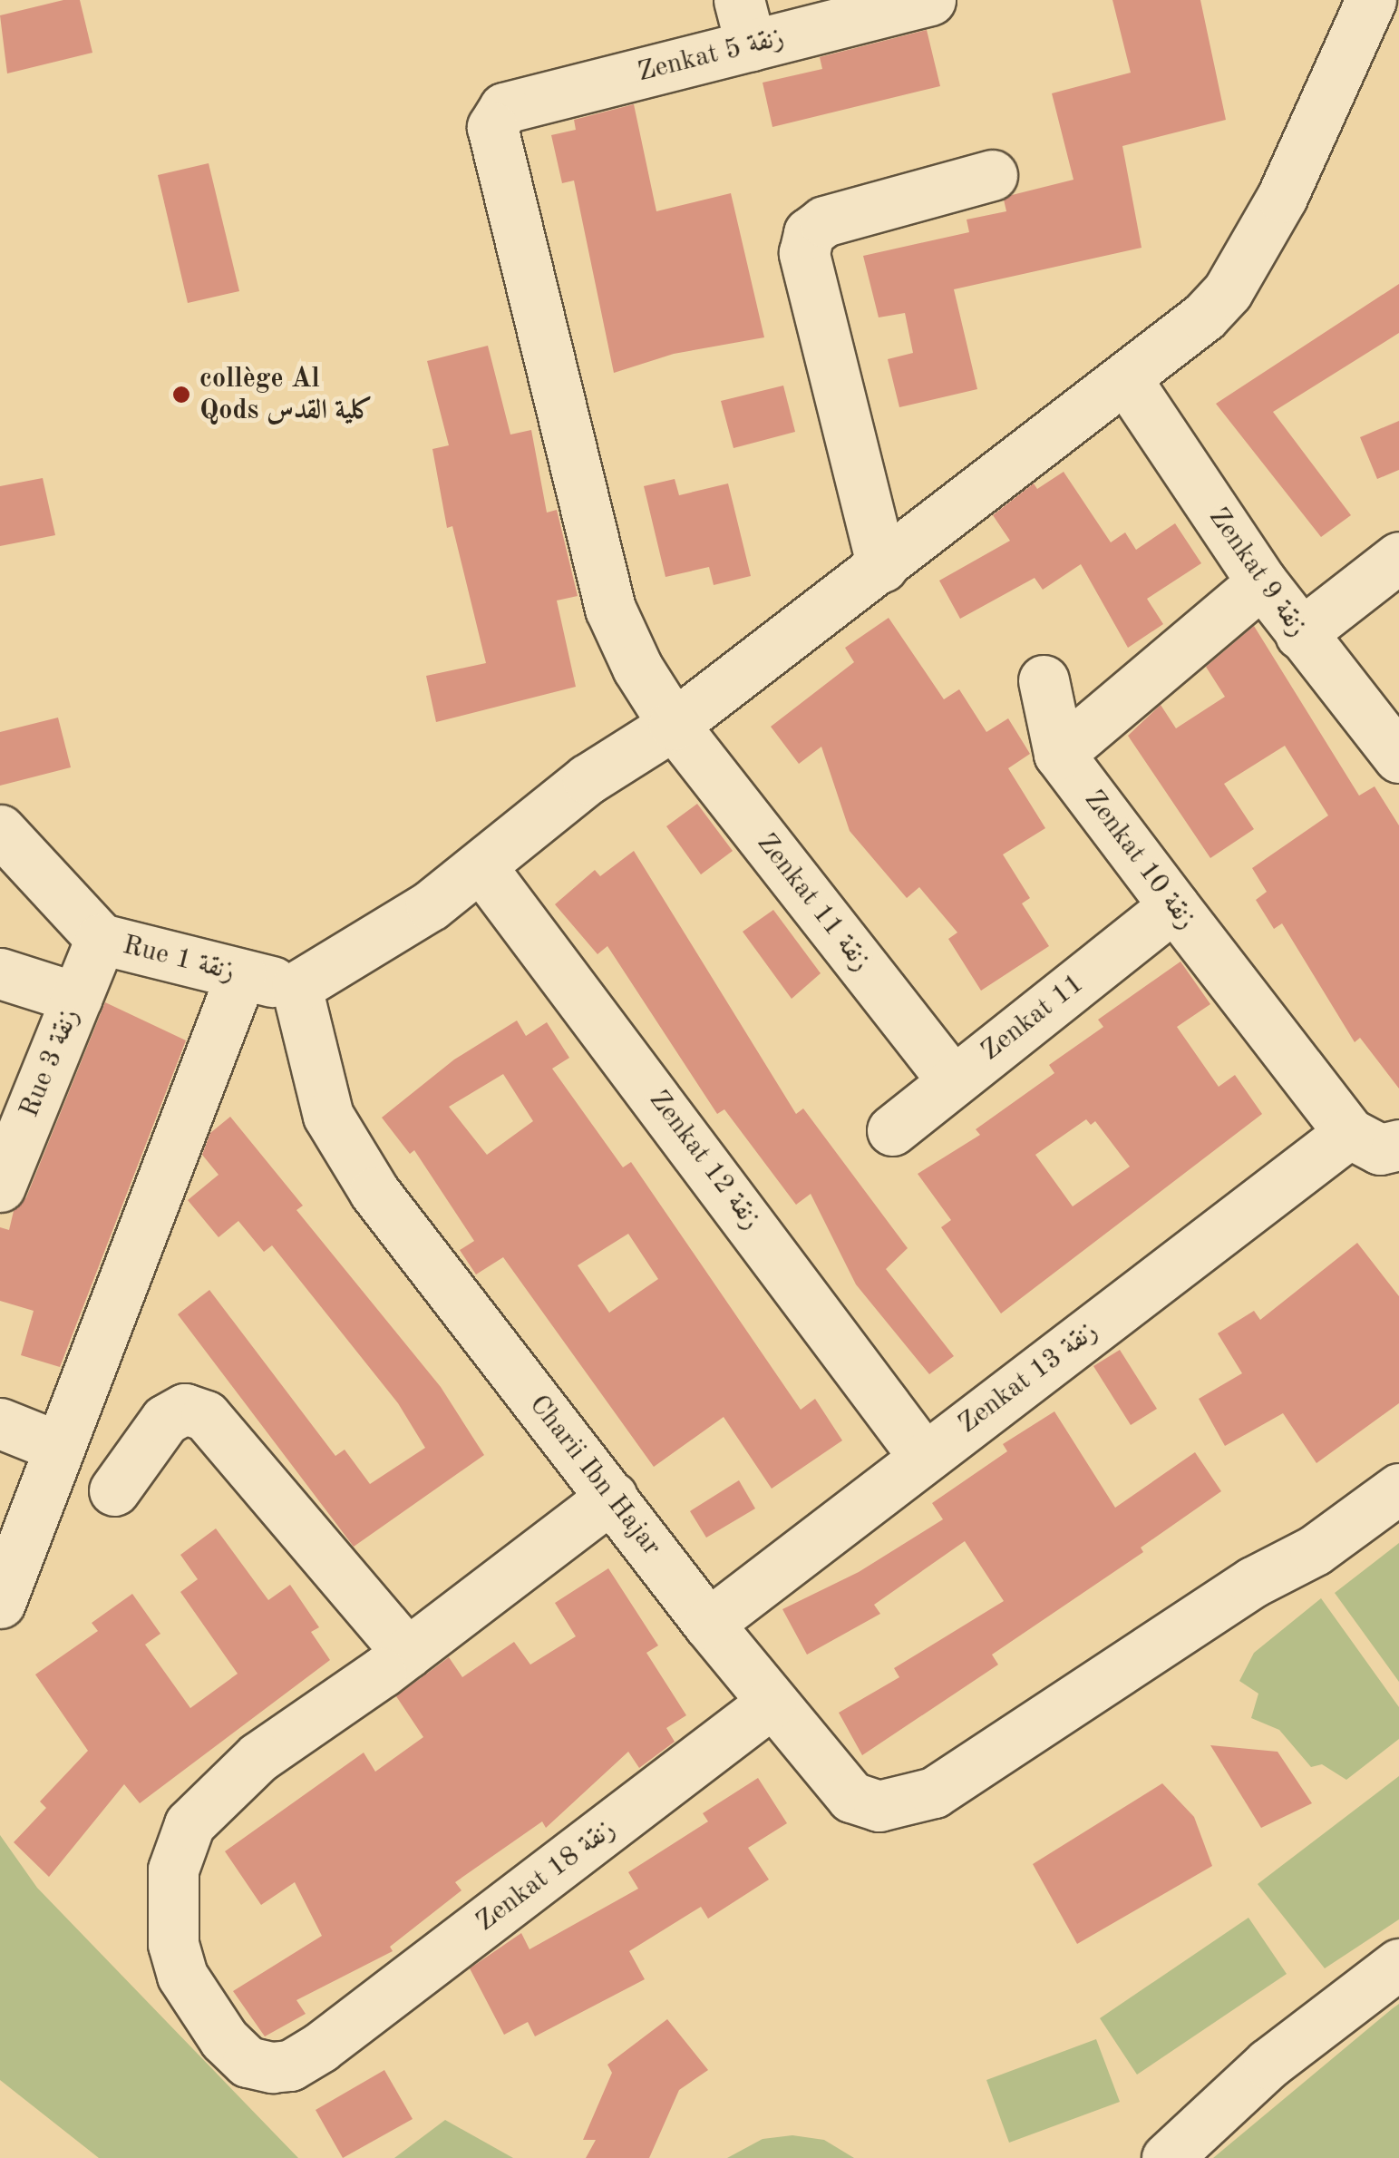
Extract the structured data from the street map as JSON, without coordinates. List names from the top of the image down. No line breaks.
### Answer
{"streets":{"street":["Zenkat 5 زنقة","Zenkat 9 زنقة","Zenkat 10 زنقة","Zenkat 11 زنقة","Rue 1 زنقة","Zenkat 11","Rue 3 زنقة","Zenkat 12 زنقة","Zenkat 13 زنقة","Charii Ibn Hajar","Zenkat 18 زنقة"]},"crossings":[["Zenkat 5 زنقة","Zenkat 11 زنقة"],["Zenkat 10 زنقة","Zenkat 11"],["Zenkat 10 زنقة","Zenkat 13 زنقة"],["Zenkat 11 زنقة","Zenkat 11"],["Rue 1 زنقة","Rue 3 زنقة"],["Rue 1 زنقة","Charii Ibn Hajar"],["Zenkat 12 زنقة","Zenkat 13 زنقة"],["Zenkat 13 زنقة","Charii Ibn Hajar"],["Charii Ibn Hajar","Zenkat 18 زنقة"]],"places":["collège Al Qods كلية القدس"]}
